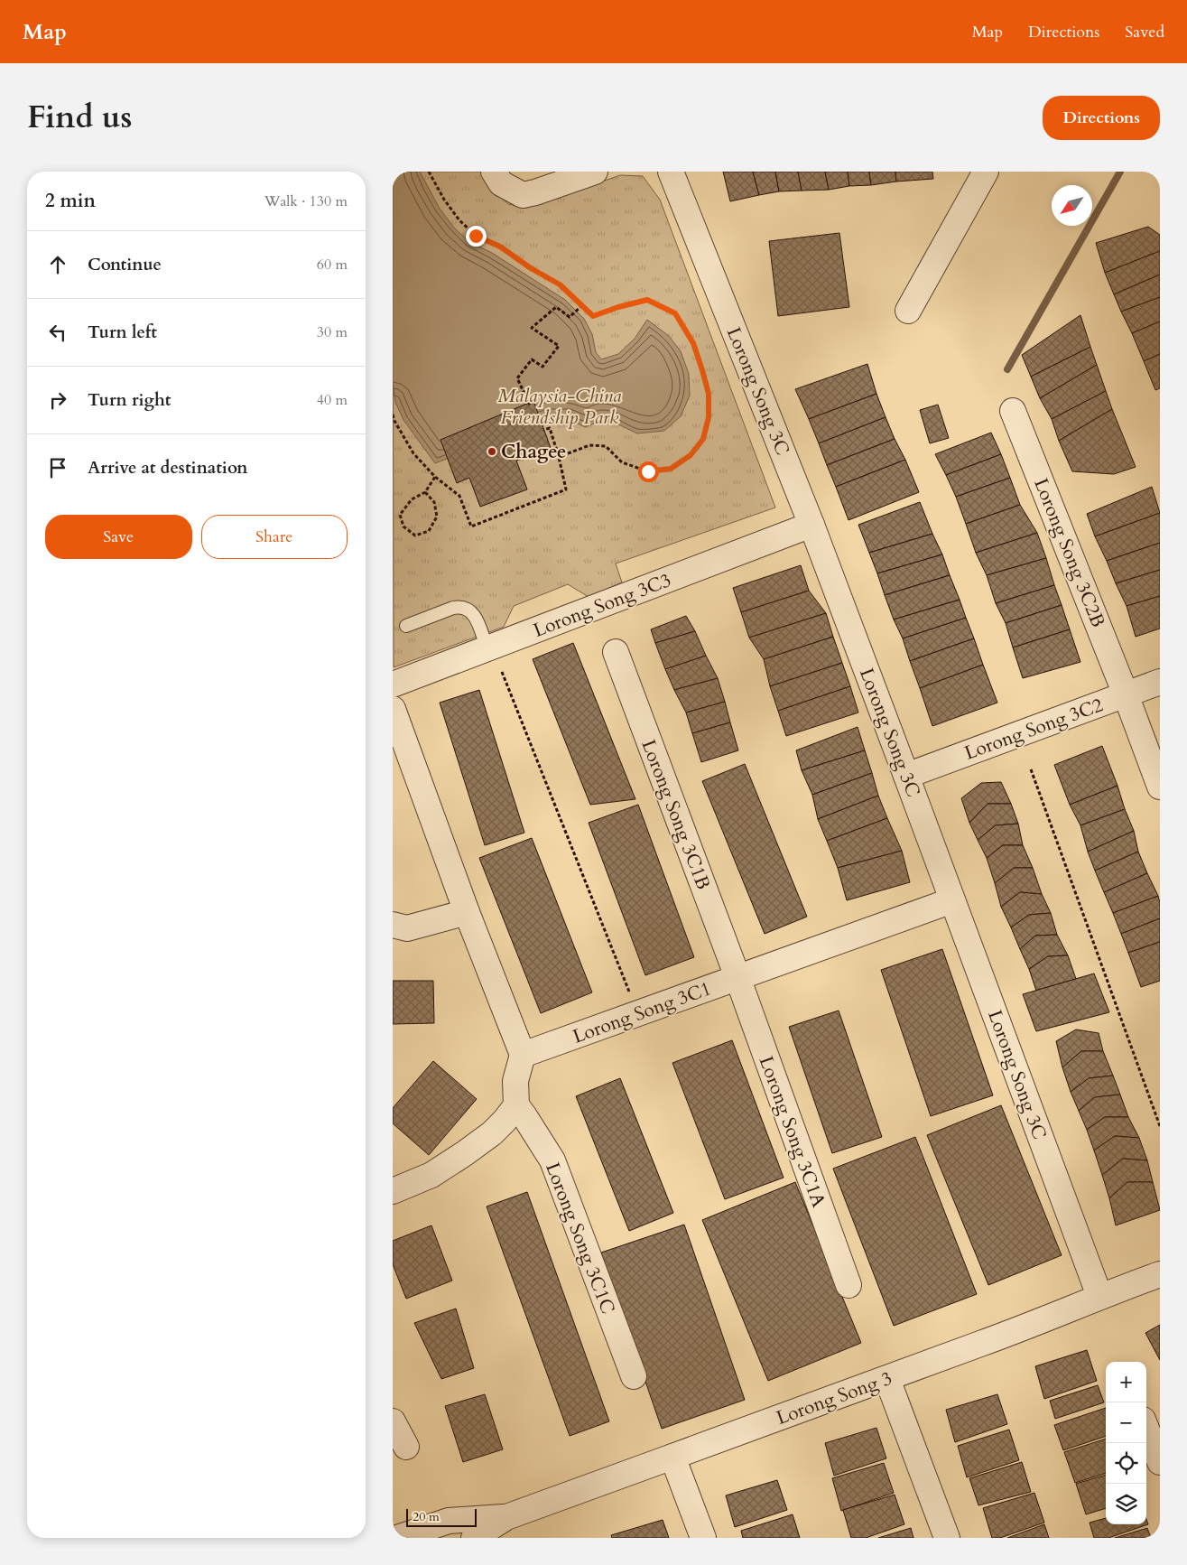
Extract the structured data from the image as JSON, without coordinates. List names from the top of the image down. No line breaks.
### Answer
{"streets":{"street":["Lorong Song 3C","Lorong Song 3C2B","Lorong Song 3C3","Lorong Song 3C2","Lorong Song 3C1B","Lorong Song 3C1","Lorong Song 3C1A","Lorong Song 3C1C","Lorong Song 3"]},"crossings":[["Lorong Song 3C","Lorong Song 3C3"],["Lorong Song 3C","Lorong Song 3C2"],["Lorong Song 3C","Lorong Song 3C1"],["Lorong Song 3C","Lorong Song 3"],["Lorong Song 3C2B","Lorong Song 3C2"],["Lorong Song 3C1B","Lorong Song 3C1"],["Lorong Song 3C1B","Lorong Song 3C1A"],["Lorong Song 3C1","Lorong Song 3C1A"]],"parks":["Malaysia-China Friendship Park"],"places":["Chagee"],"scale_bar":"20 m","north":"bottom left","page":{"header":"Map","nav":["Map","Directions","Saved"],"title":"Find us","buttons":["Directions",["Save","Share"]],"heading":["2 min","Walk · 130 m"],"list":[["Continue","60 m"],["Turn left","30 m"],["Turn right","40 m"],"Arrive at destination"],"map_buttons":["+","−"],"scale":"20 m"}}
